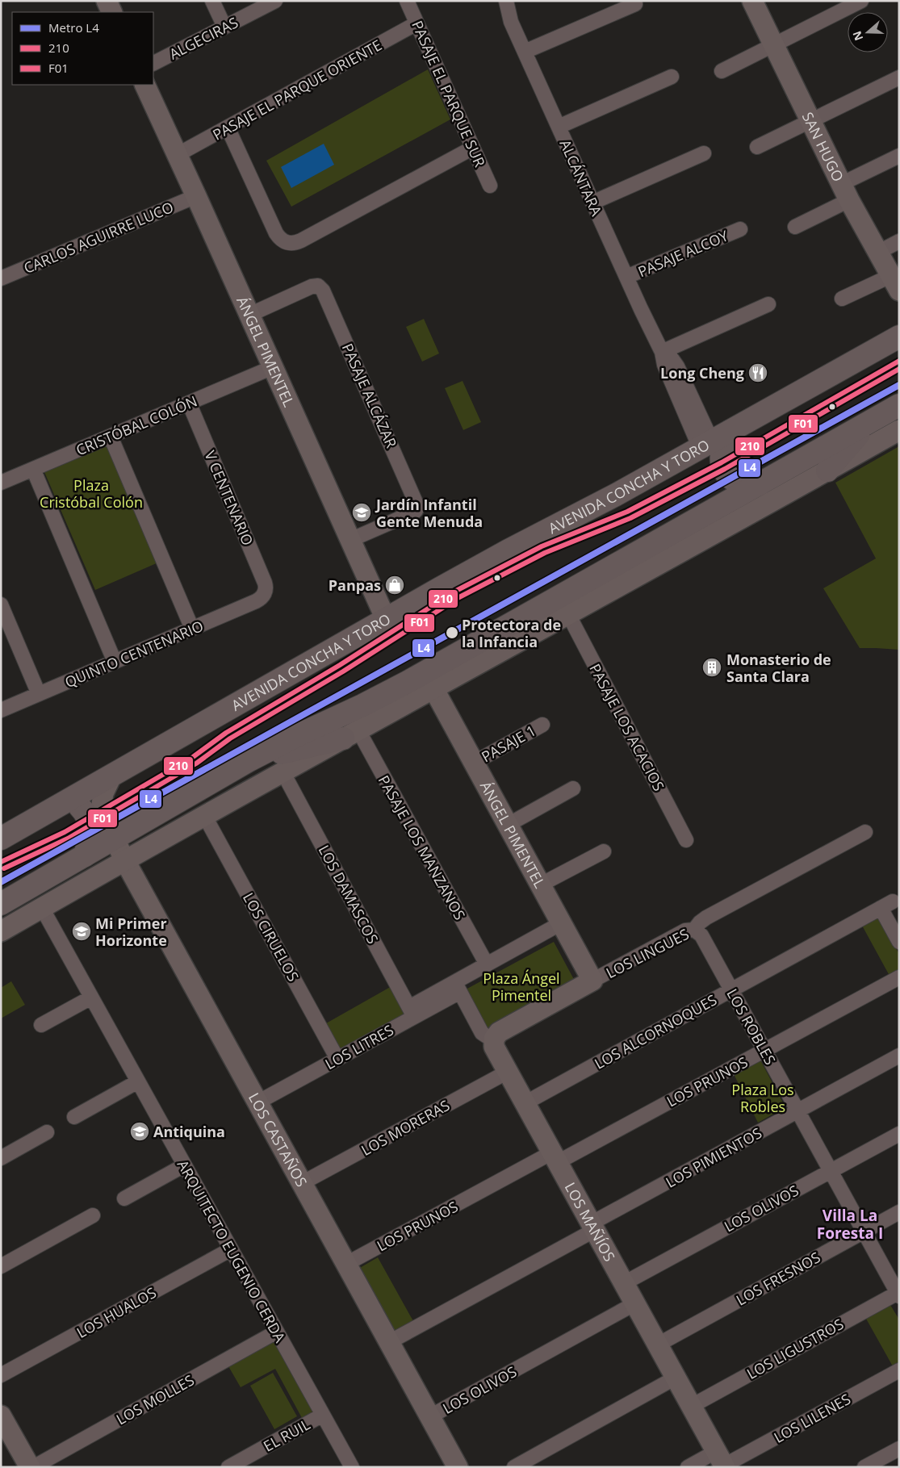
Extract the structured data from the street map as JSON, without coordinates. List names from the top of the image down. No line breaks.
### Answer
{"streets":{"main road":["AVENIDA CONCHA Y TORO"],"street":["ALGECIRAS","PASAJE EL PARQUE ORIENTE","PASAJE EL PARQUE SUR","SAN HUGO","ALCÁNTARA","CARLOS AGUIRRE LUCO","PASAJE ALCOY","ÁNGEL PIMENTEL","PASAJE ALCÁZAR","CRISTÓBAL COLÓN","V CENTENARIO","QUINTO CENTENARIO","PASAJE LOS ACACIOS","PASAJE 1","PASAJE LOS MANZANOS","LOS DAMASCOS","LOS CIRUELOS","LOS LINGUES","LOS ROBLES","LOS ALCORNOQUES","LOS LITRES","LOS PRUNOS","LOS MORERAS","LOS CASTAÑOS","LOS PIMIENTOS","LOS OLIVOS","LOS MAÑÍOS","ARQUITECTO EUGENIO CERDA","LOS FRESNOS","LOS HUALOS","LOS LIGUSTROS","LOS MOLLES","LOS LILENES","EL RUIL"]},"crossings":[["PASAJE EL PARQUE ORIENTE","PASAJE EL PARQUE SUR"],["PASAJE EL PARQUE ORIENTE","ÁNGEL PIMENTEL"],["ALCÁNTARA","PASAJE ALCOY"],["ALCÁNTARA","AVENIDA CONCHA Y TORO"],["CARLOS AGUIRRE LUCO","ÁNGEL PIMENTEL"],["ÁNGEL PIMENTEL","PASAJE ALCÁZAR"],["ÁNGEL PIMENTEL","CRISTÓBAL COLÓN"],["ÁNGEL PIMENTEL","AVENIDA CONCHA Y TORO"],["ÁNGEL PIMENTEL","PASAJE 1"],["ÁNGEL PIMENTEL","LOS LINGUES"],["ÁNGEL PIMENTEL","LOS LITRES"],["CRISTÓBAL COLÓN","V CENTENARIO"],["V CENTENARIO","QUINTO CENTENARIO"],["PASAJE LOS MANZANOS","LOS LITRES"],["LOS DAMASCOS","LOS LITRES"],["LOS CIRUELOS","LOS LITRES"],["LOS LINGUES","LOS ROBLES"],["LOS LINGUES","LOS MAÑÍOS"],["LOS ROBLES","LOS ALCORNOQUES"],["LOS ROBLES","LOS PRUNOS"],["LOS ROBLES","LOS PIMIENTOS"],["LOS ROBLES","LOS OLIVOS"],["LOS ROBLES","LOS FRESNOS"],["LOS ROBLES","LOS LIGUSTROS"],["LOS ALCORNOQUES","LOS MAÑÍOS"],["LOS LITRES","LOS CASTAÑOS"],["LOS PRUNOS","LOS CASTAÑOS"],["LOS PRUNOS","LOS MAÑÍOS"],["LOS MORERAS","LOS CASTAÑOS"],["LOS MORERAS","LOS MAÑÍOS"],["LOS CASTAÑOS","LOS PIMIENTOS"],["LOS CASTAÑOS","LOS OLIVOS"],["LOS PIMIENTOS","LOS MAÑÍOS"],["LOS OLIVOS","LOS MAÑÍOS"],["LOS MAÑÍOS","LOS FRESNOS"],["LOS MAÑÍOS","LOS LIGUSTROS"],["LOS MAÑÍOS","LOS LILENES"],["ARQUITECTO EUGENIO CERDA","LOS HUALOS"],["ARQUITECTO EUGENIO CERDA","LOS MOLLES"],["ARQUITECTO EUGENIO CERDA","EL RUIL"]],"districts":["Villa La Foresta I"],"parks":["Plaza Cristóbal Colón","Plaza Ángel Pimentel","Plaza Los Robles"],"places":{"restaurant":["Long Cheng"],"school or university":["Jardín Infantil Gente Menuda","Mi Primer Horizonte","Antiquina"],"shop":["Panpas"],"other":["Protectora de la Infancia"],"building":["Monasterio de Santa Clara"]},"lines":["transit line 210","transit line F01","metro line L4"],"legend":["Metro L4","210","F01"],"north":"left"}
